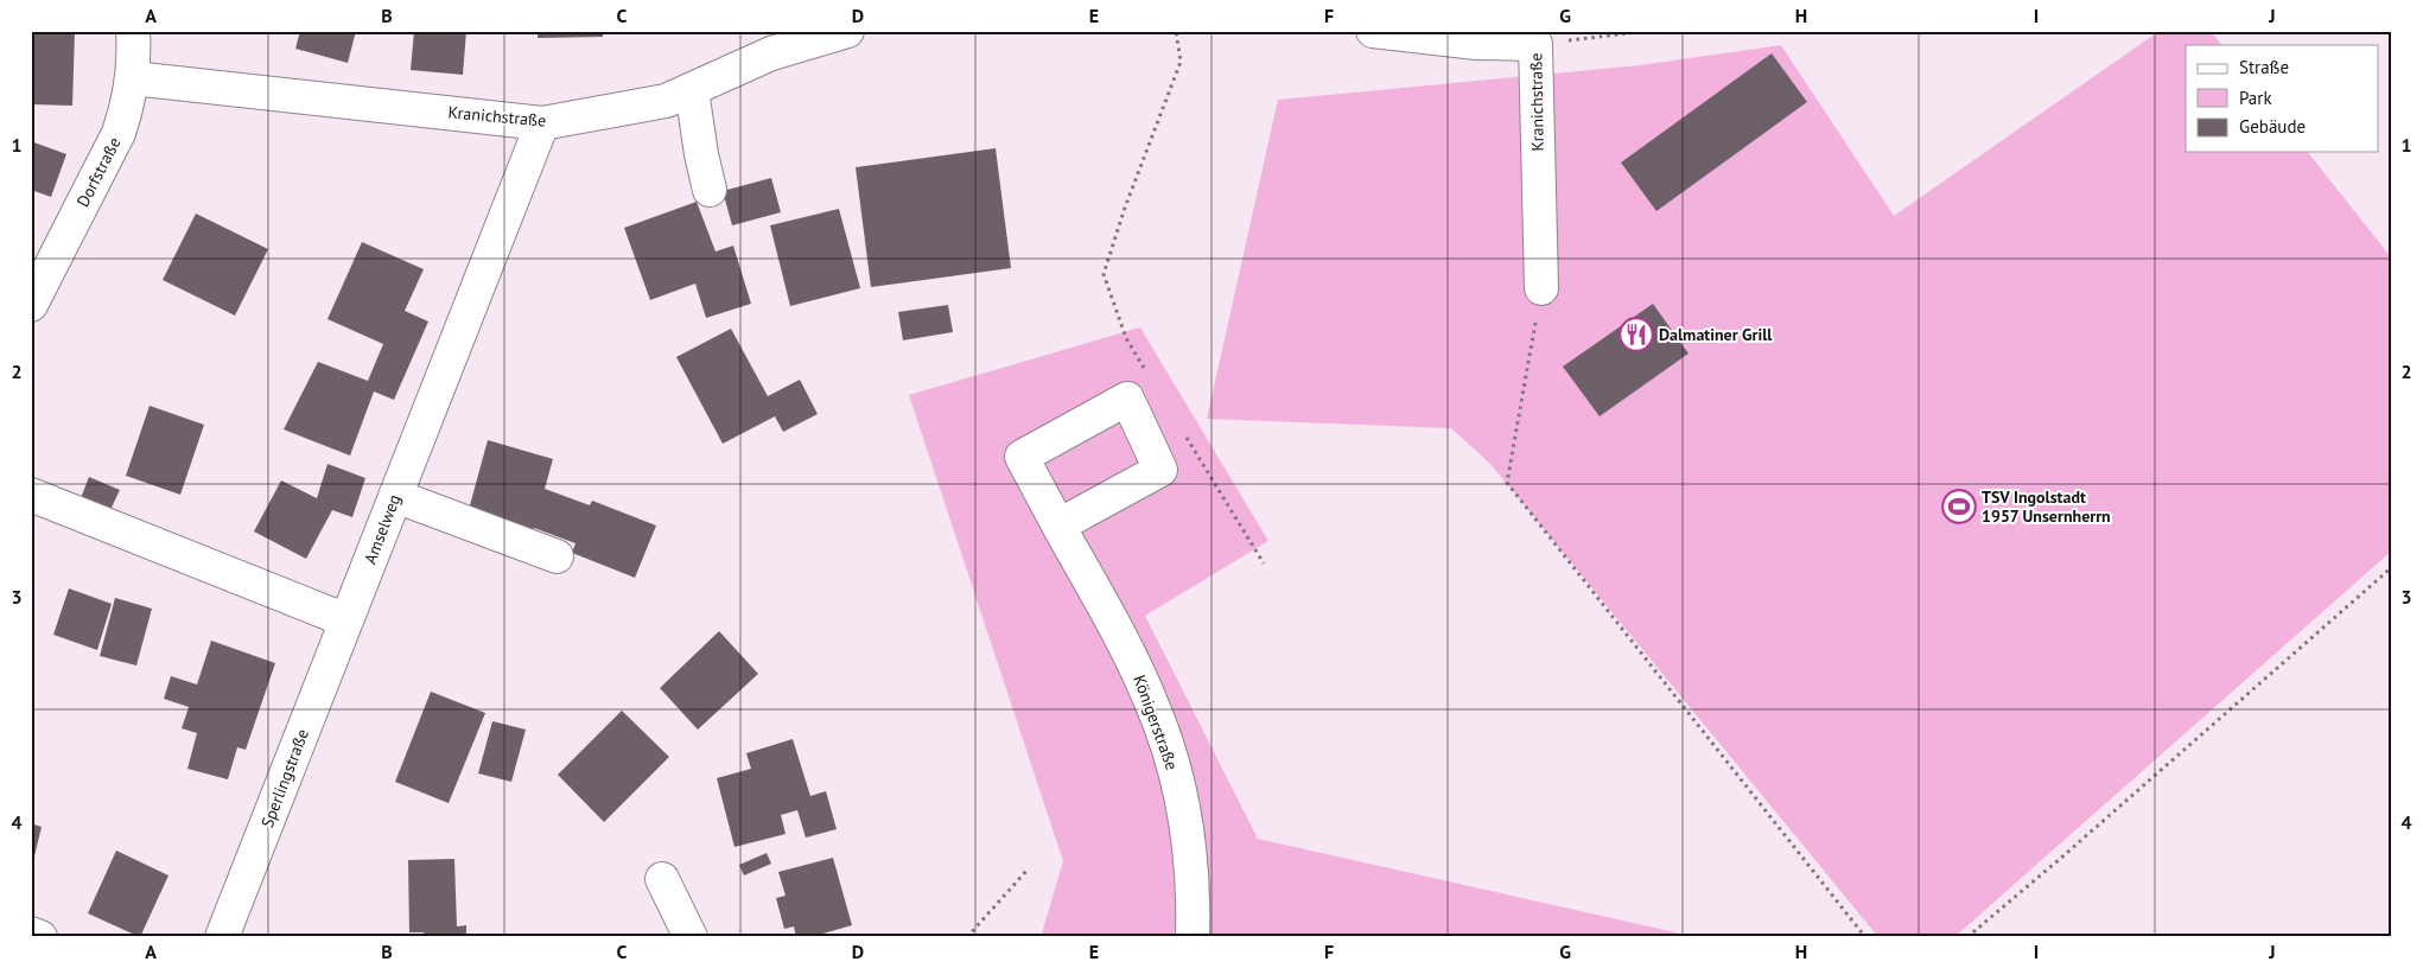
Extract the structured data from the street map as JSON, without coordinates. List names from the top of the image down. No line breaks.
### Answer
{"streets":{"street":["Kranichstraße","Dorfstraße","Amselweg","Königerstraße","Sperlingstraße"]},"crossings":[["Kranichstraße","Dorfstraße"],["Kranichstraße","Amselweg"],["Amselweg","Sperlingstraße"]],"places":{"restaurant":["Dalmatiner Grill"],"sports":["TSV Ingolstadt 1957 Unsernherrn"]},"legend":["Straße","Park","Gebäude"],"grid":{"columns":["A","B","C","D","E","F","G","H","I","J"],"rows":["1","2","3","4"]}}
